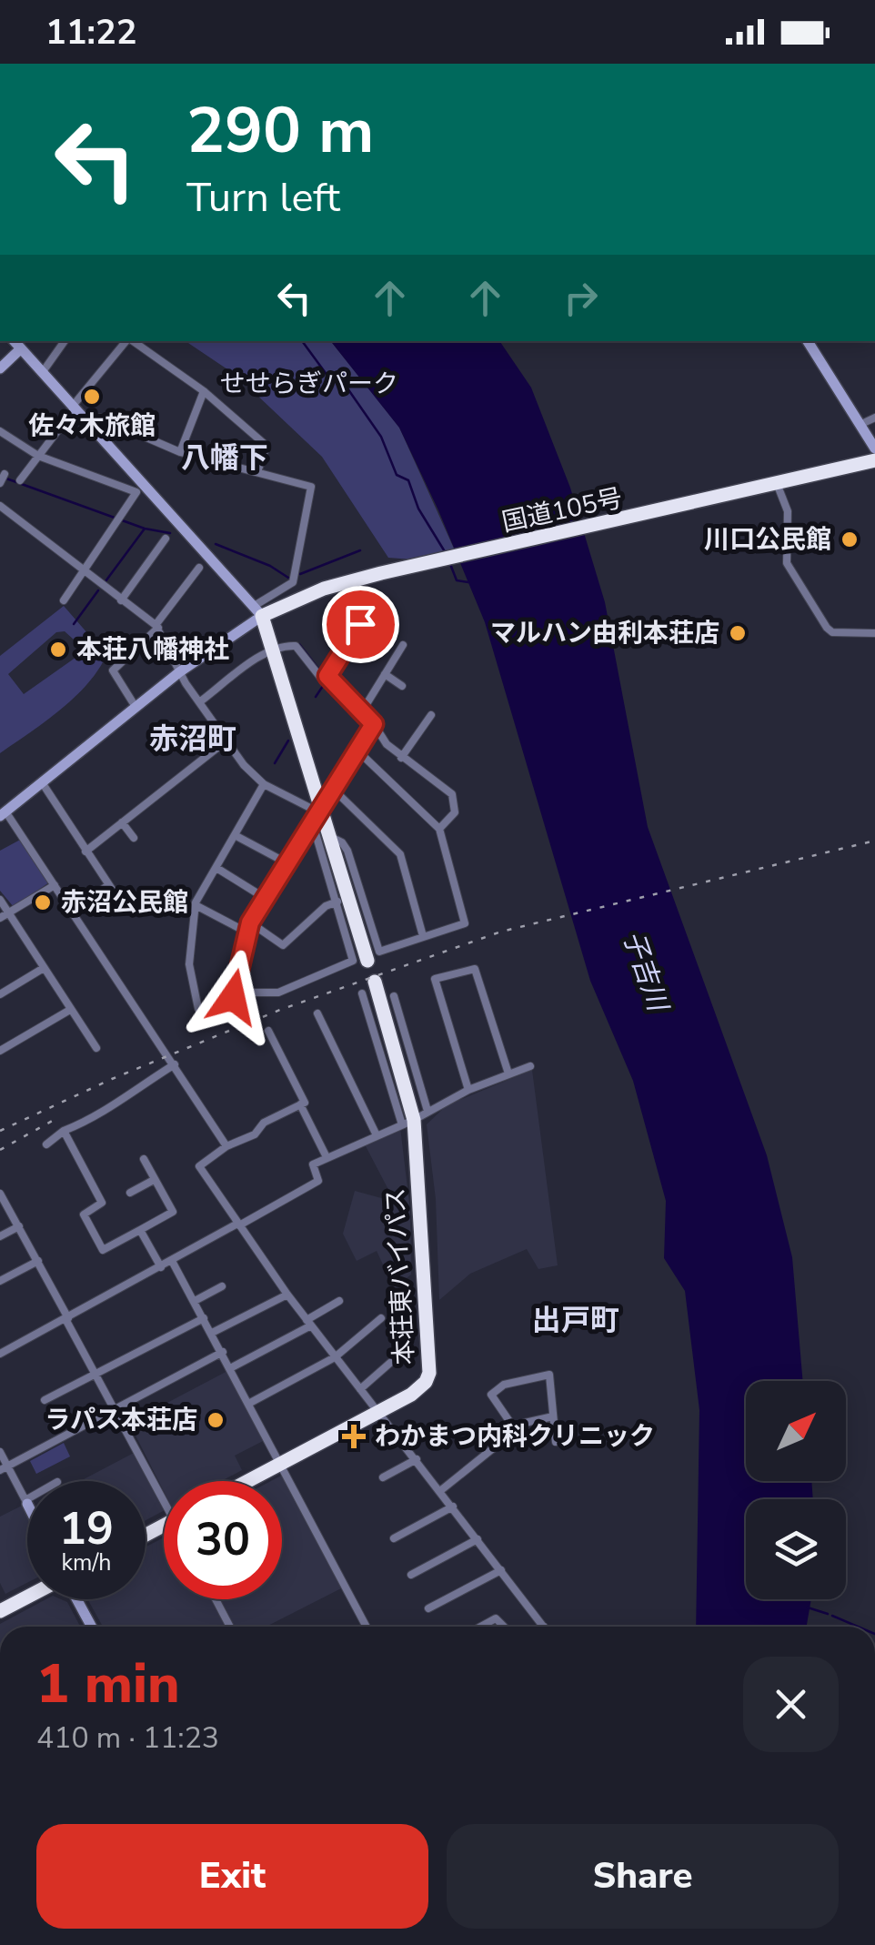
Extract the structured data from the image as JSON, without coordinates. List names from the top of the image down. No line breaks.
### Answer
{"streets":{"highway":["国道105号","本荘東バイパス"]},"districts":["八幡下","赤沼町","出戸町"],"water":["子吉川"],"parks":["せせらぎパーク"],"places":{"other":["佐々木旅館","川口公民館","マルハン由利本荘店","本荘八幡神社","赤沼公民館","ラパス本荘店"],"health":["わかまつ内科クリニック"]},"north":"top right","page":{"status":"11:22","turn":["290 m","Turn left"],"speed":"19 km/h","limit":"30","heading":["1 min","410 m · 11:23"],"buttons":["Exit","Share"]}}
